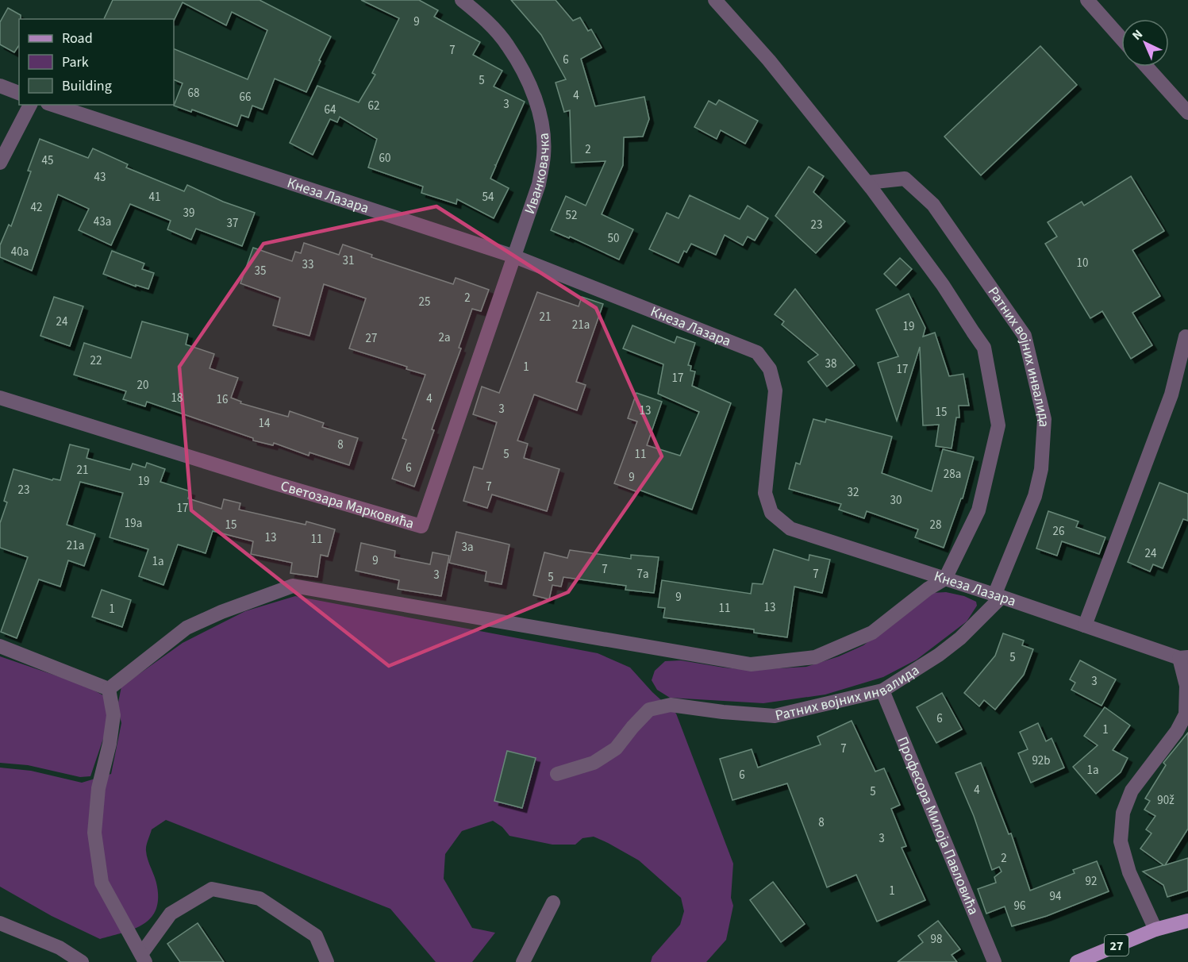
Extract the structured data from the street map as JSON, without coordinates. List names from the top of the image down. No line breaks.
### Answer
{"streets":{"main road":["27"],"street":["Иванковачка","Кнеза Лазара","Ратних војних инвалида","Светозара Марковића","Професора Милоја Павловића"]},"crossings":[["Иванковачка","Кнеза Лазара"],["Иванковачка","Светозара Марковића"],["Кнеза Лазара","Ратних војних инвалида"],["Кнеза Лазара","Светозара Марковића"],["Ратних војних инвалида","Професора Милоја Павловића"]],"house_numbers":["9","7","6","5","68","4","66","3","62","64","2","60","45","43","41","54","42","39","52","43a","37","23","50","40a","31","10","33","35","2","25","21","24","21a","19","2a","27","22","38","1","17","17","20","18","4","16","3","13","15","14","8","5","11","6","21","28a","9","19","7","23","32","30","17","19a","15","28","26","13","11","21a","3a","24","9","1a","7","7a","7","3","5","9","13","11","1","5","3","6","1","7","92b","1a","6","4","5","90ž","8","3","2","92","1","94","96","98"],"legend":["Road","Park","Building"],"north":"top left"}
